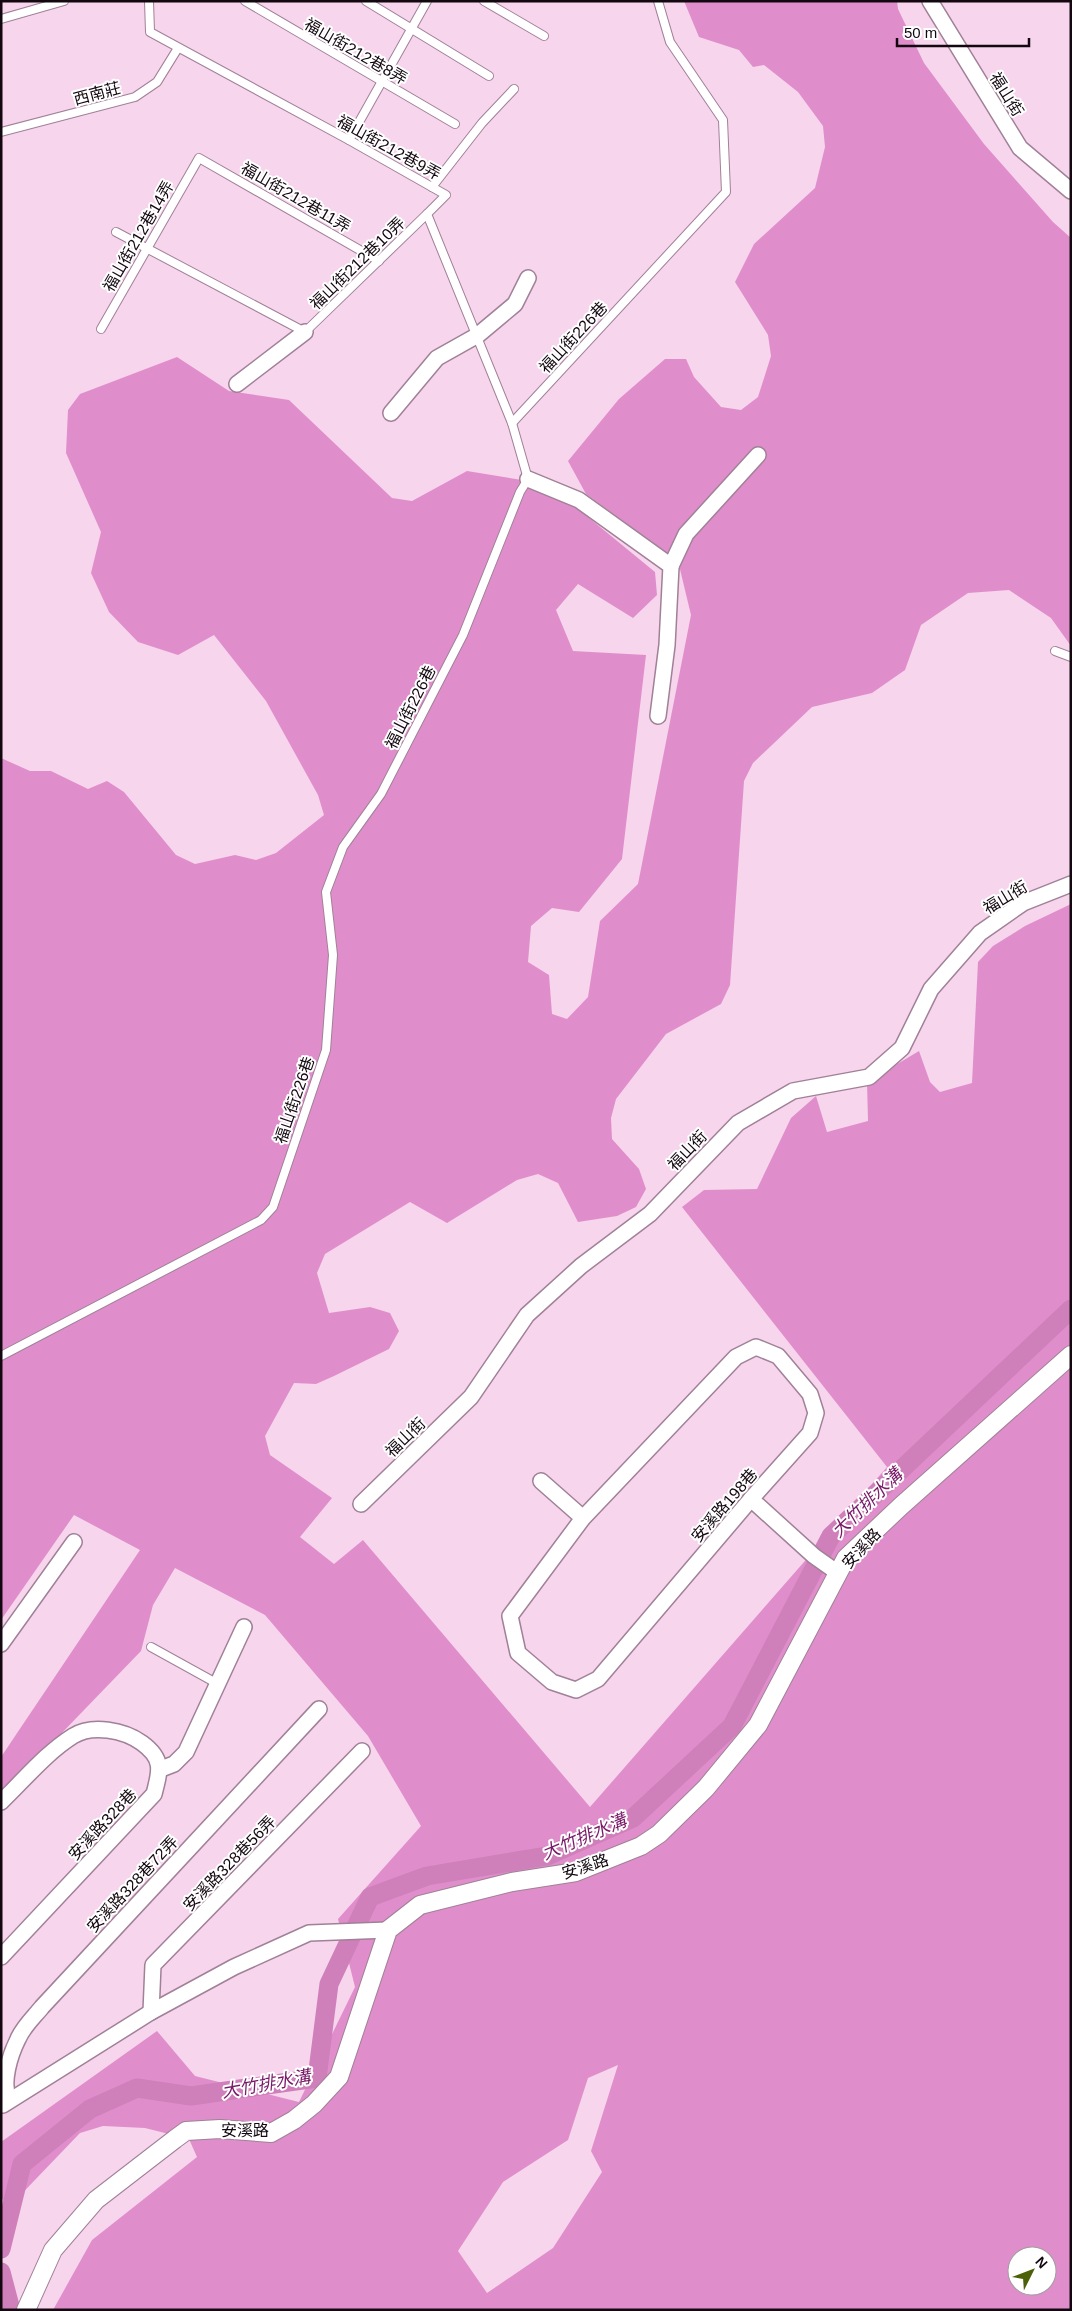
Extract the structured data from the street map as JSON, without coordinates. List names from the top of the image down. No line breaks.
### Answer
{"streets":{"street":["福山街","安溪路198巷","安溪路","安溪路328巷","安溪路328巷56弄","安溪路328巷72弄"],"lane":["福山街212巷8弄","西南莊","福山街212巷9弄","福山街212巷11弄","福山街212巷14弄","福山街212巷10弄","福山街226巷"]},"crossings":[["西南莊","福山街212巷9弄"],["福山街212巷9弄","福山街212巷10弄"],["福山街212巷11弄","福山街212巷14弄"],["福山街212巷11弄","福山街212巷10弄"]],"water":["大竹排水溝"],"scale_bar":"50 m","north":"top right"}
